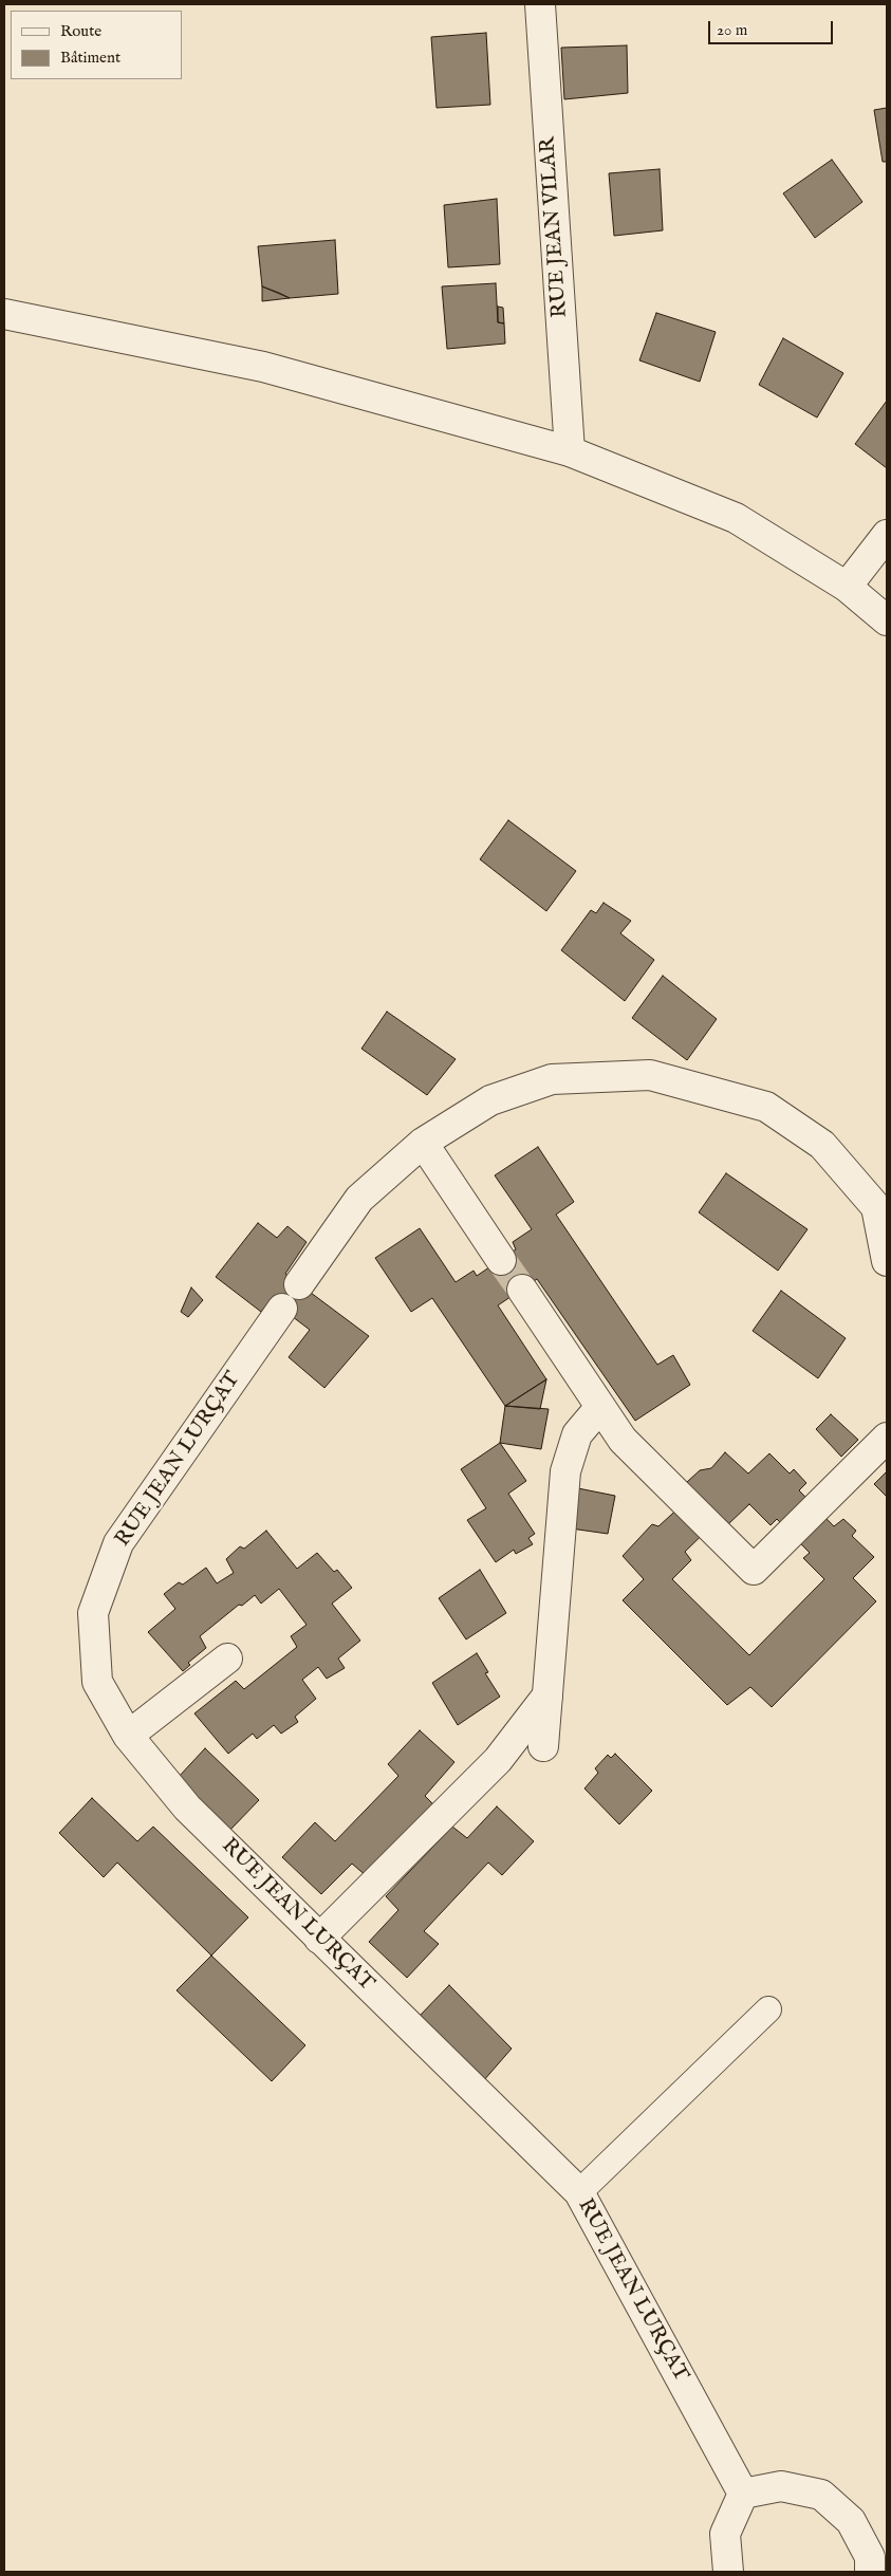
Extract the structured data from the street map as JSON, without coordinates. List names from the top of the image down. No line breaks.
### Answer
{"streets":{"street":["RUE JEAN VILAR","RUE JEAN LURÇAT"]},"legend":["Route","Bâtiment"],"scale_bar":"20 m"}
